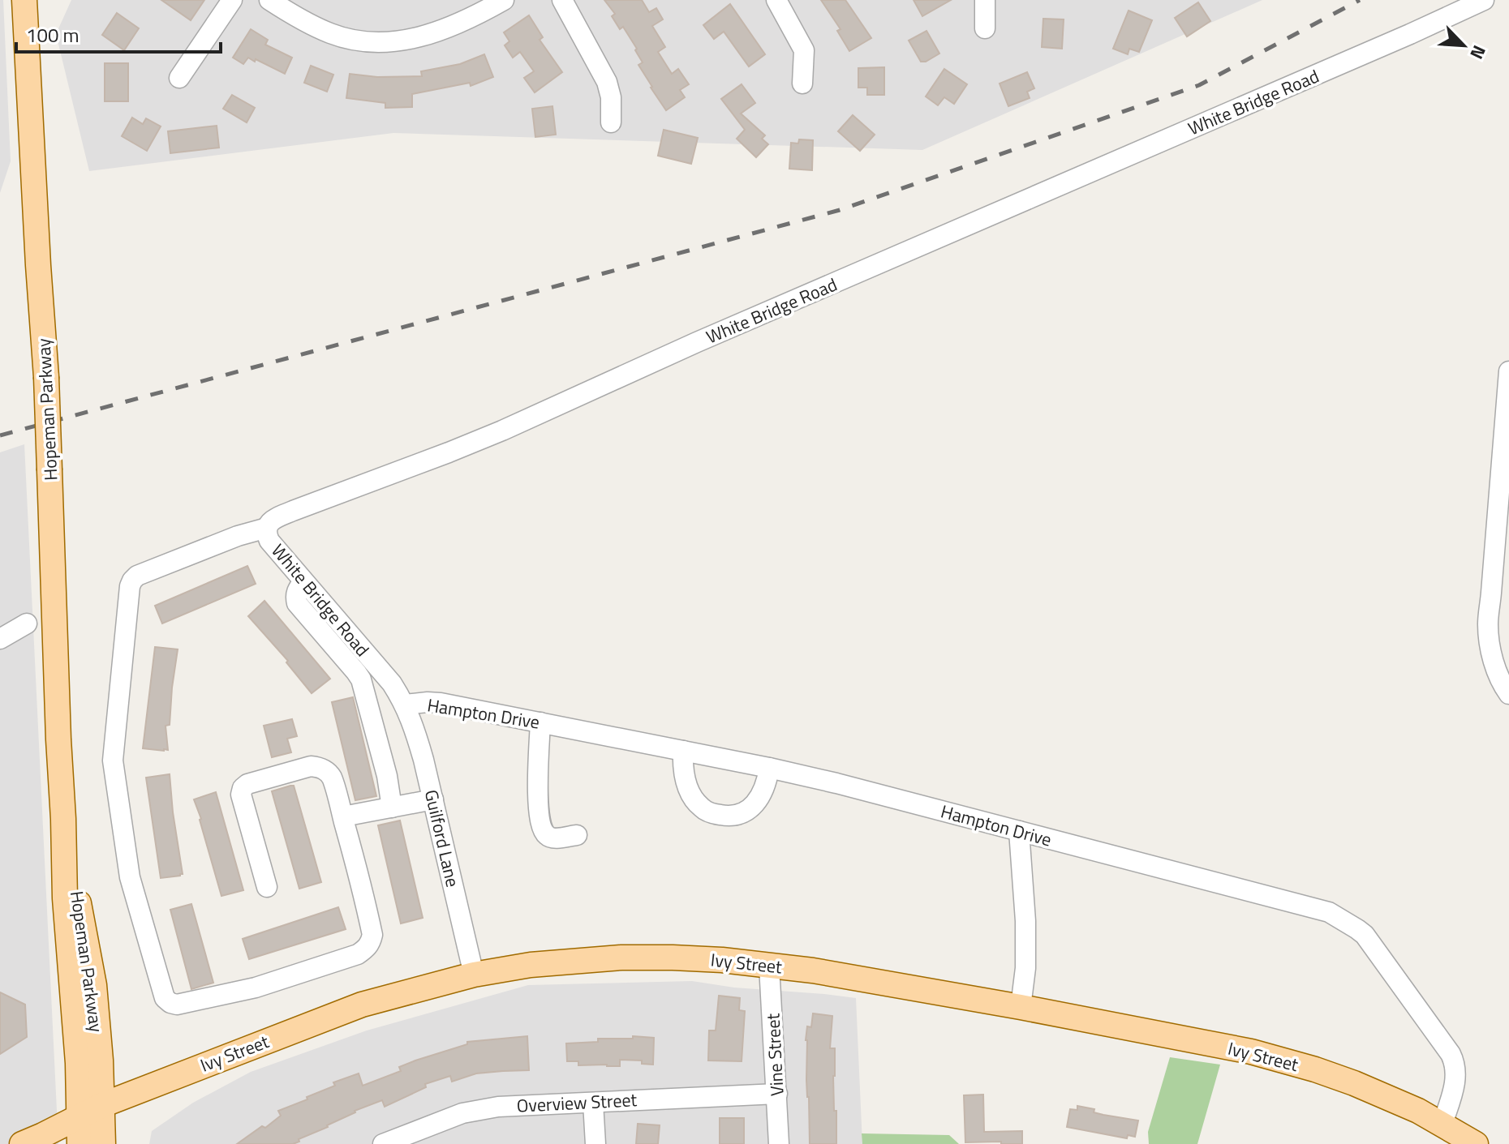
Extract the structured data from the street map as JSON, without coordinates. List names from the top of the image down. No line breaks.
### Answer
{"streets":{"main road":["Hopeman Parkway","Ivy Street"],"street":["White Bridge Road","Hampton Drive","Guilford Lane","Vine Street","Overview Street"]},"crossings":[["White Bridge Road","Hampton Drive"],["White Bridge Road","Guilford Lane"],["Hopeman Parkway","Ivy Street"],["Hampton Drive","Guilford Lane"],["Hampton Drive","Ivy Street"],["Guilford Lane","Ivy Street"],["Ivy Street","Vine Street"],["Vine Street","Overview Street"]],"scale_bar":"100 m","north":"bottom right"}
